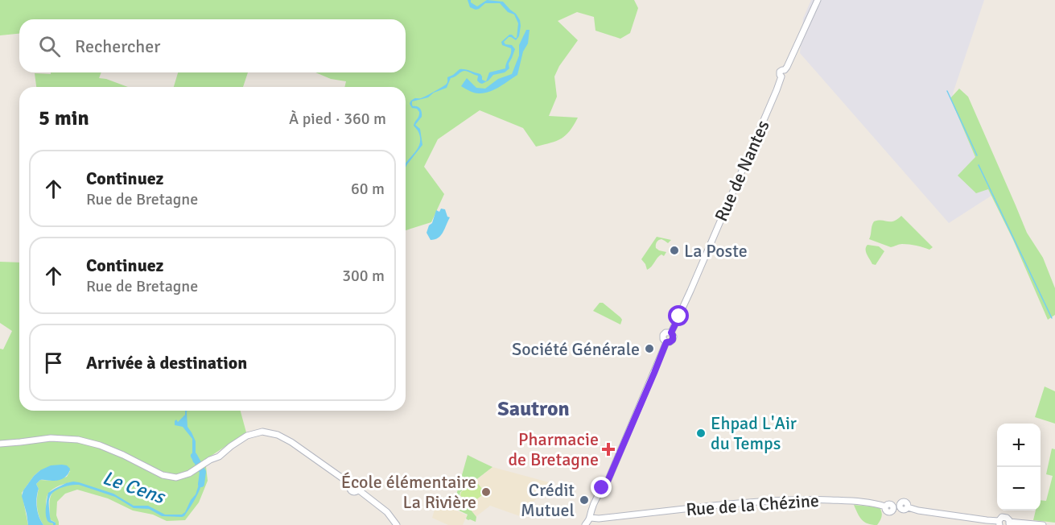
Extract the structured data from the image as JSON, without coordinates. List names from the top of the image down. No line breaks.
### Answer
{"streets":{"street":["Rue de Nantes","Rue de la Chézine"]},"crossings":[["Rue de Nantes","Rue de la Chézine"]],"districts":["Sautron"],"water":["Le Cens"],"places":{"other":["La Poste","Société Générale","Ehpad L'Air du Temps","École élémentaire La Rivière","Crédit Mutuel"],"health":["Pharmacie de Bretagne"]},"page":{"search":"Rechercher","heading":["5 min","À pied · 360 m"],"list":[["Continuez","Rue de Bretagne","60 m"],["Continuez","Rue de Bretagne","300 m"],"Arrivée à destination"],"map_buttons":["+","−"]}}
